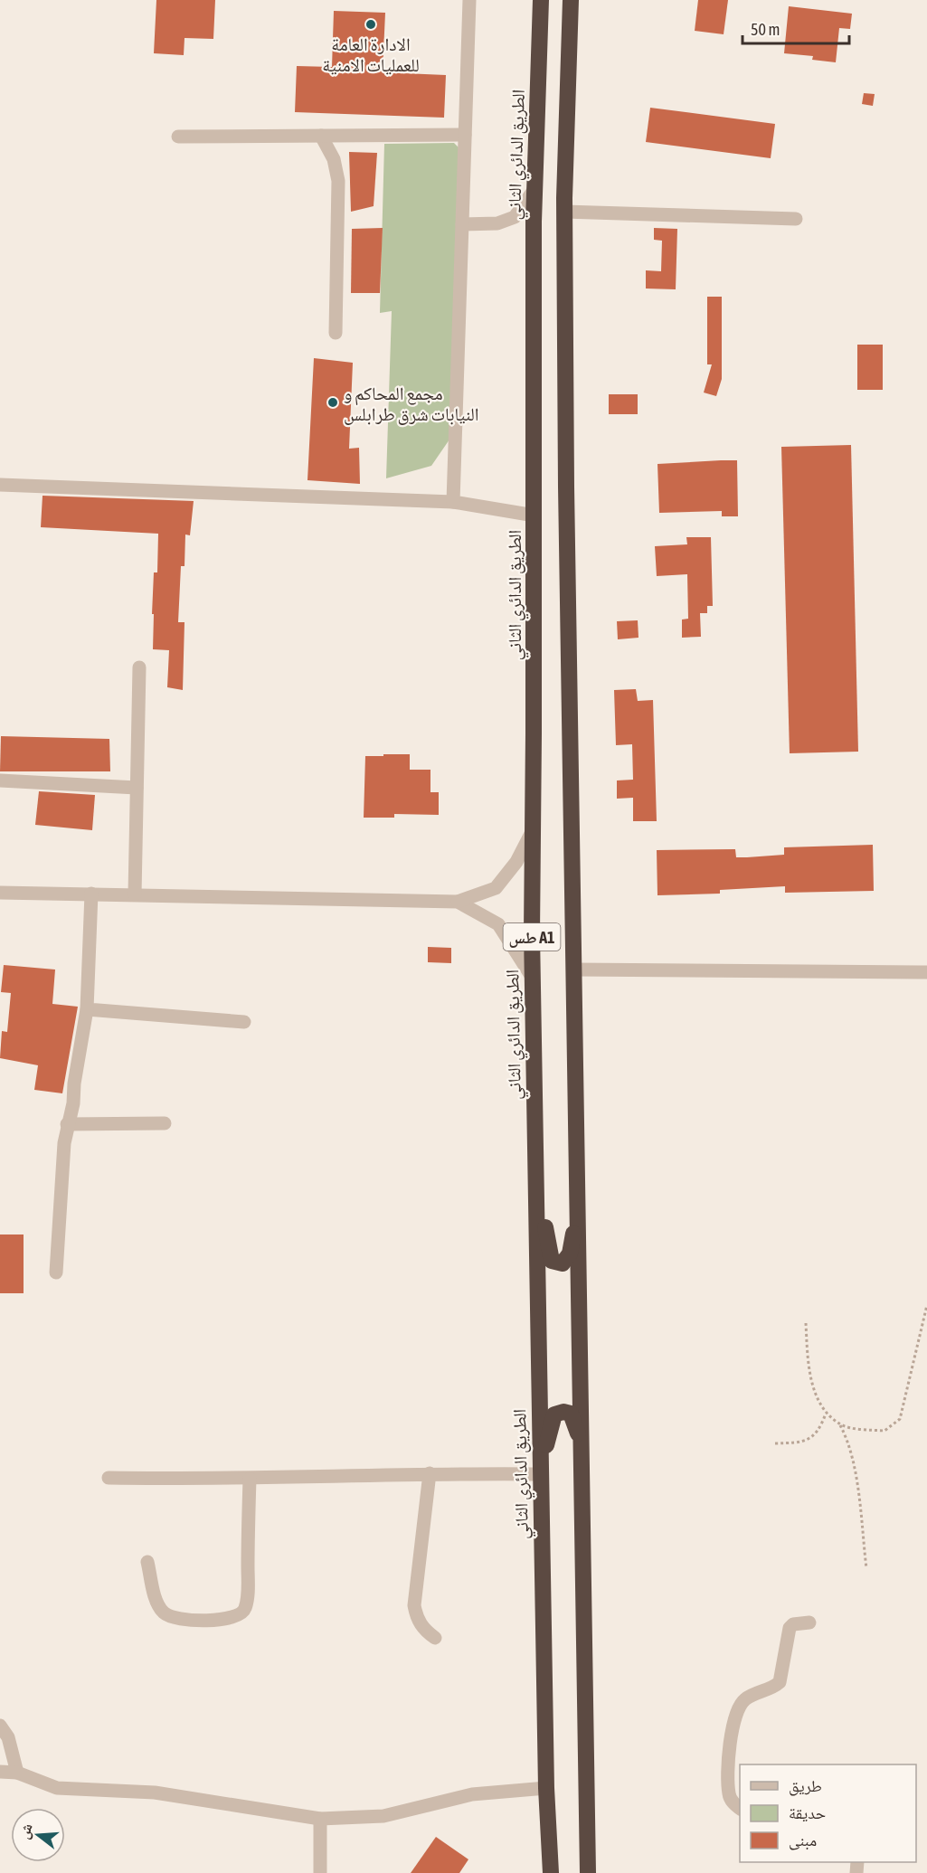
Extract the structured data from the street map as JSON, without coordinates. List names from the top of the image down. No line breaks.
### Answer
{"streets":{"highway":["الطريق الدائري الثاني","طس A1"]},"places":["الادارة العامة للعمليات الامنية","مجمع المحاكم و النيابات شرق طرابلس"],"legend":["طريق","حديقة","مبنى"],"scale_bar":"50 m","north":"left"}
